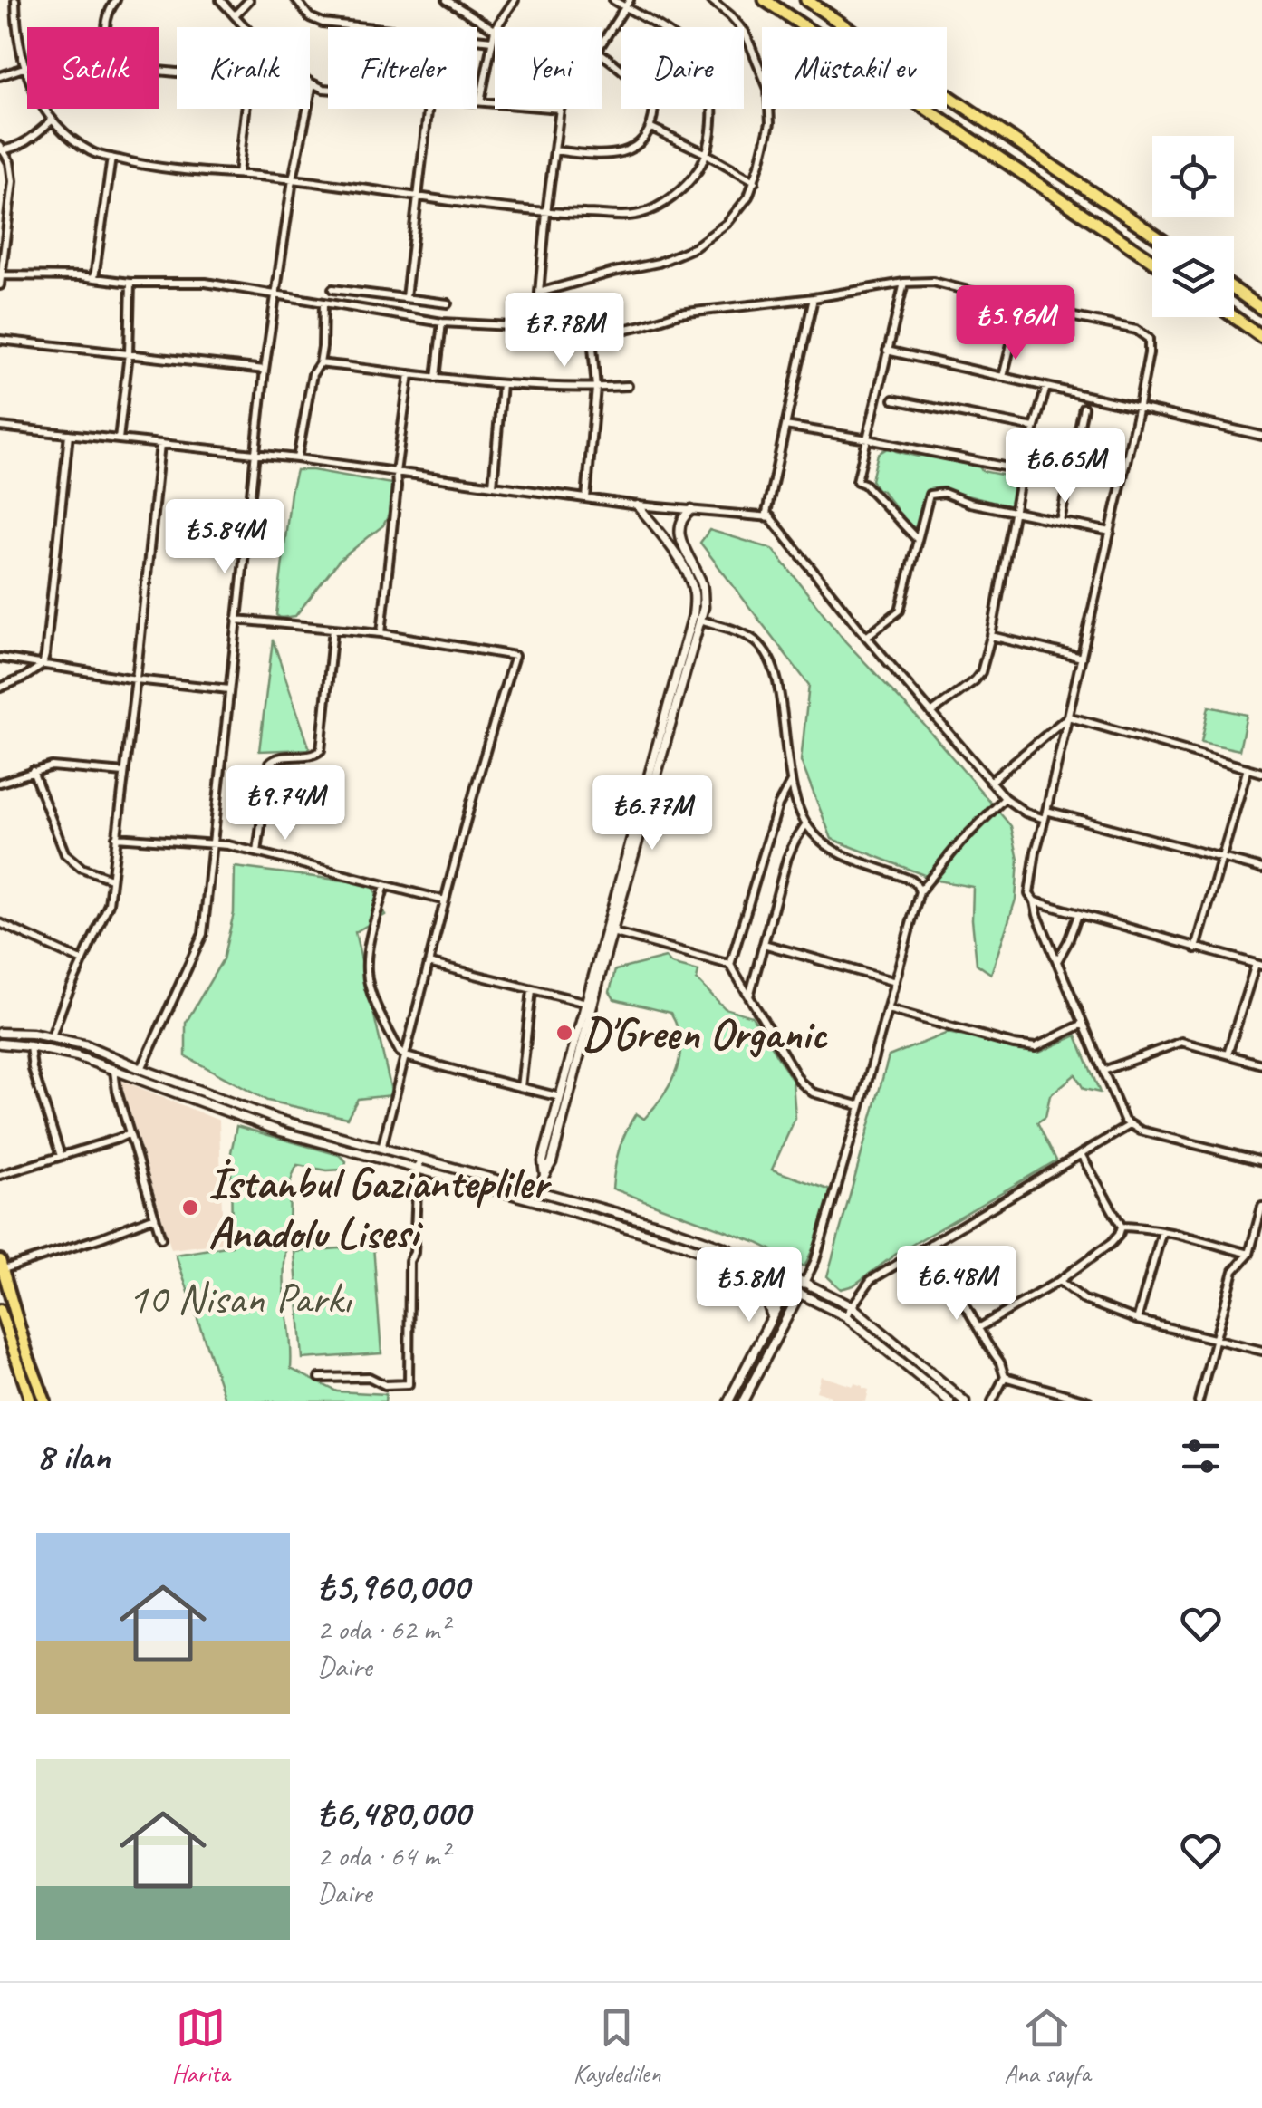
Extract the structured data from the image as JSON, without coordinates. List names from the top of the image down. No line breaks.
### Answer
{"parks":["10 Nisan Parkı"],"places":["D'Green Organic","İstanbul Gaziantepliler Anadolu Lisesi"],"page":{"chip":["Satılık","Kiralık","Filtreler","Yeni","Daire","Müstakil ev"],"price":["₺5.96M","₺7.78M","₺6.65M","₺5.84M","₺9.74M","₺6.77M","₺6.48M","₺5.8M"],"heading":"8 ilan","list":[{"name":"₺5,960,000","note":"2 oda · 62 m² · Daire"},{"name":"₺6,480,000","note":"2 oda · 64 m² · Daire"}],"tabs":["Harita","Kaydedilen","Ana sayfa"]}}
